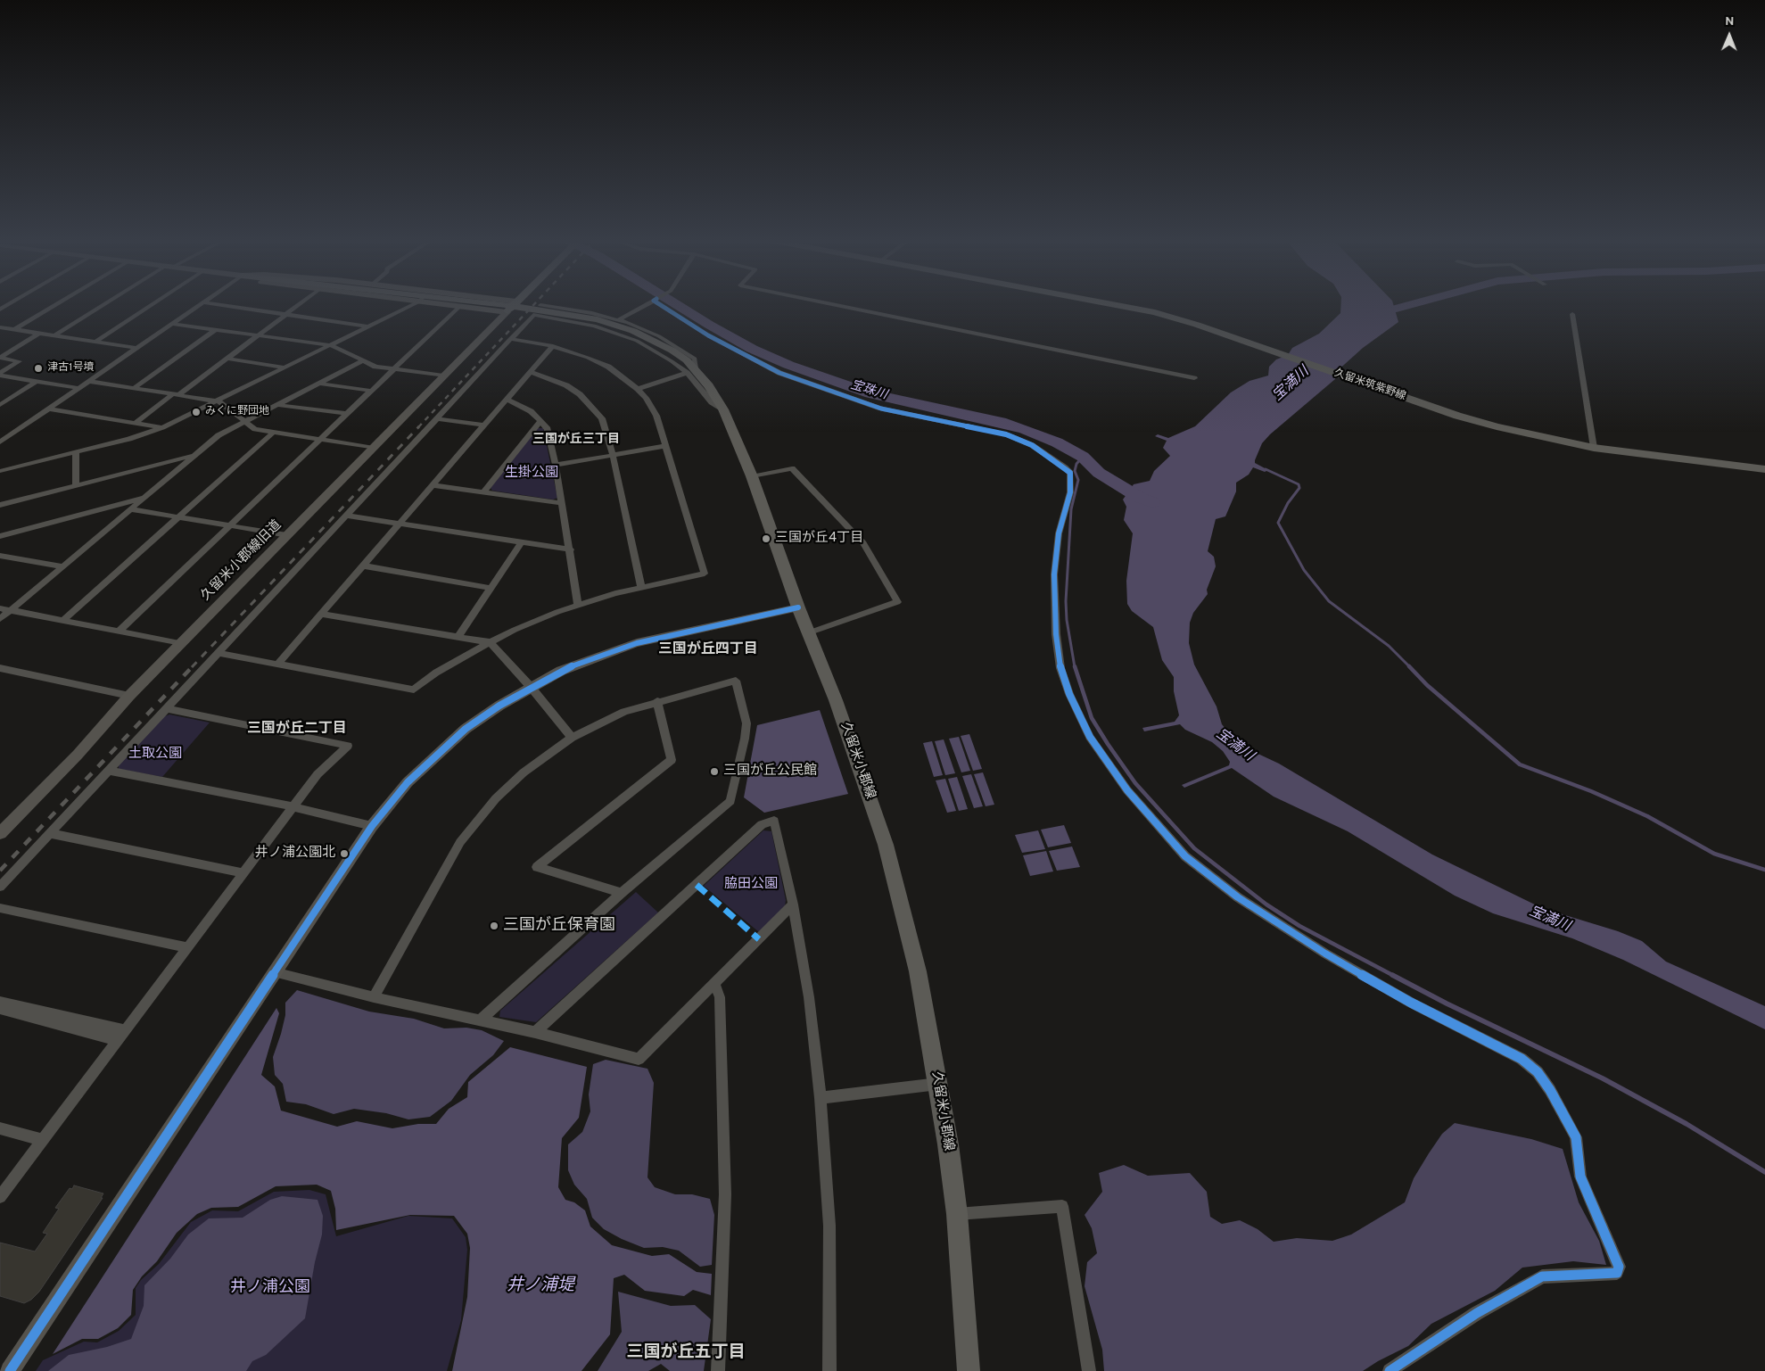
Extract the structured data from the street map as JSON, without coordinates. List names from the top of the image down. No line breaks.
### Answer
{"streets":{"main road":["久留米筑紫野線","久留米小郡線"],"street":["久留米小郡線旧道"]},"districts":["三国が丘三丁目","三国が丘四丁目","三国が丘二丁目","三国が丘五丁目"],"water":["宝満川","宝珠川","井ノ浦堤"],"parks":["生掛公園","土取公園","脇田公園","井ノ浦公園"],"places":["津古1号墳","みくに野団地","三国が丘4丁目","三国が丘公民館","井ノ浦公園北","三国が丘保育園"],"north":"top"}
